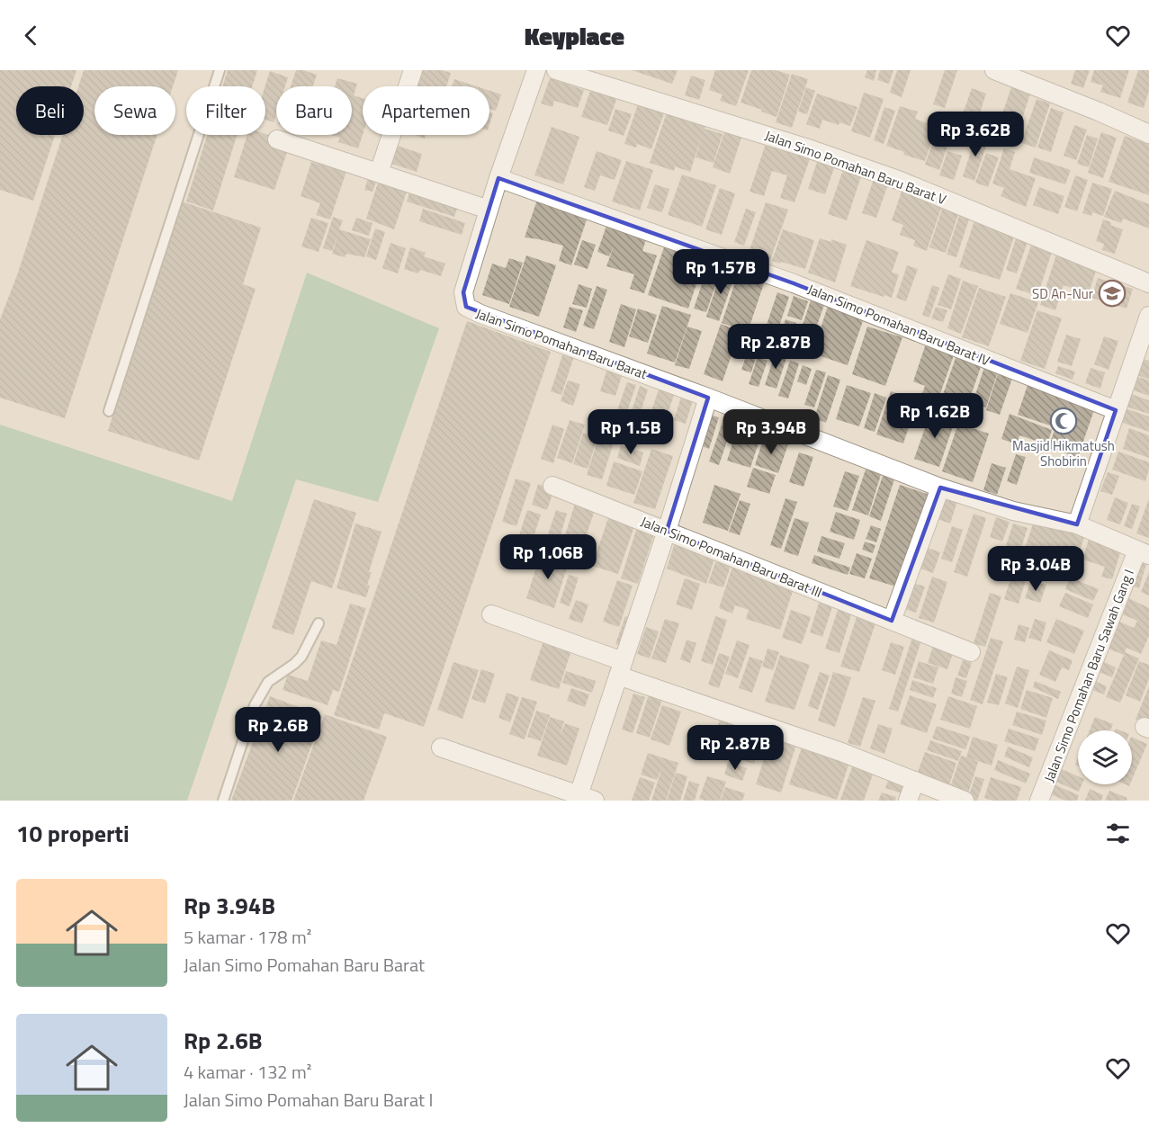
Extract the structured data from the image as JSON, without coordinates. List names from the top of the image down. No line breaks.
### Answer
{"streets":{"street":["Jalan Simo Pomahan Baru Barat V","Jalan Simo Pomahan Baru Barat IV","Jalan Simo Pomahan Baru Barat","Jalan Simo Pomahan Baru Barat III","Jalan Simo Pomahan Baru Sawah Gang I"]},"crossings":[["Jalan Simo Pomahan Baru Barat IV","Jalan Simo Pomahan Baru Barat"],["Jalan Simo Pomahan Baru Barat","Jalan Simo Pomahan Baru Sawah Gang I"]],"places":{"school or university":["SD An-Nur"],"mosque":["Masjid Hikmatush Shobirin"]},"page":{"header":"Keyplace","chip":["Beli","Sewa","Filter","Baru","Apartemen"],"price":["Rp 3.62B","Rp 1.57B","Rp 2.87B","Rp 1.62B","Rp 1.5B","Rp 3.94B","Rp 1.06B","Rp 3.04B","Rp 2.6B","Rp 2.87B"],"heading":"10 properti","list":[{"name":"Rp 3.94B","note":"5 kamar · 178 m² · Jalan Simo Pomahan Baru Barat"},{"name":"Rp 2.6B","note":"4 kamar · 132 m² · Jalan Simo Pomahan Baru Barat I"}]}}
